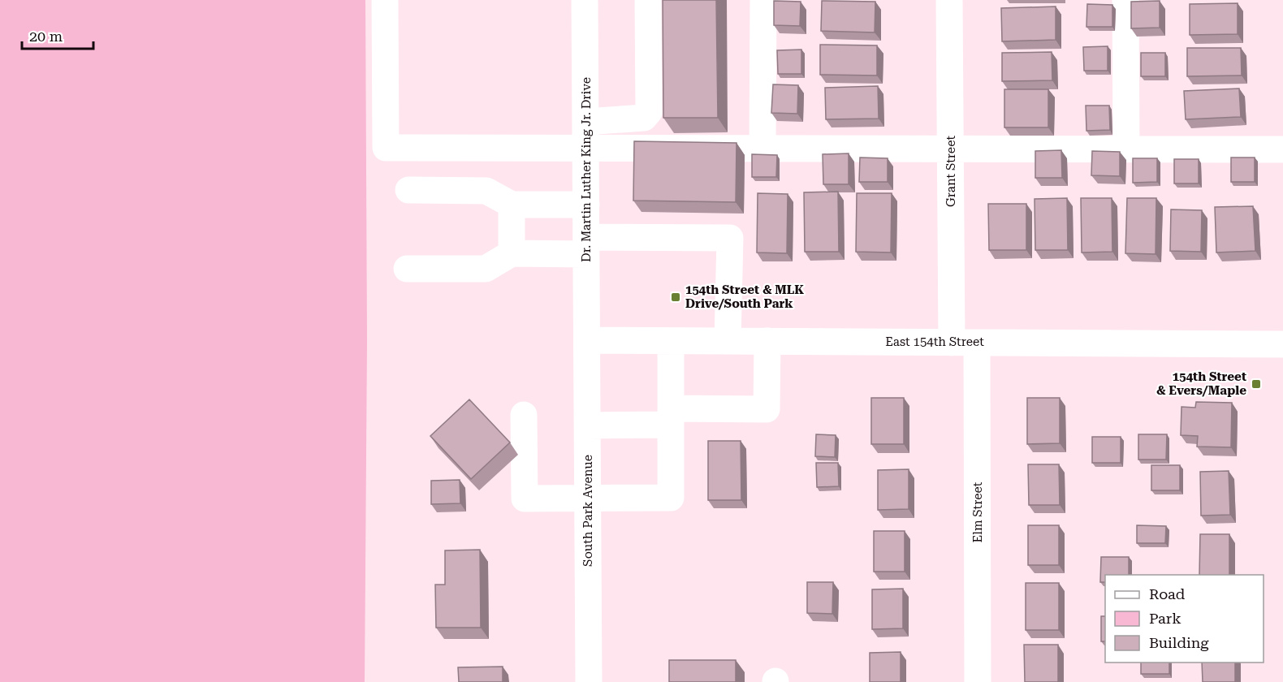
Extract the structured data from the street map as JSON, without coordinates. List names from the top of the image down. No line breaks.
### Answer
{"streets":{"street":["Dr. Martin Luther King Jr. Drive","Grant Street","East 154th Street","South Park Avenue","Elm Street"]},"crossings":[["Dr. Martin Luther King Jr. Drive","East 154th Street"],["Dr. Martin Luther King Jr. Drive","South Park Avenue"],["Grant Street","East 154th Street"],["Grant Street","Elm Street"],["East 154th Street","South Park Avenue"],["East 154th Street","Elm Street"]],"places":{"transit":["154th Street & MLK Drive/South Park","154th Street & Evers/Maple"]},"legend":["Road","Park","Building"],"scale_bar":"20 m"}
